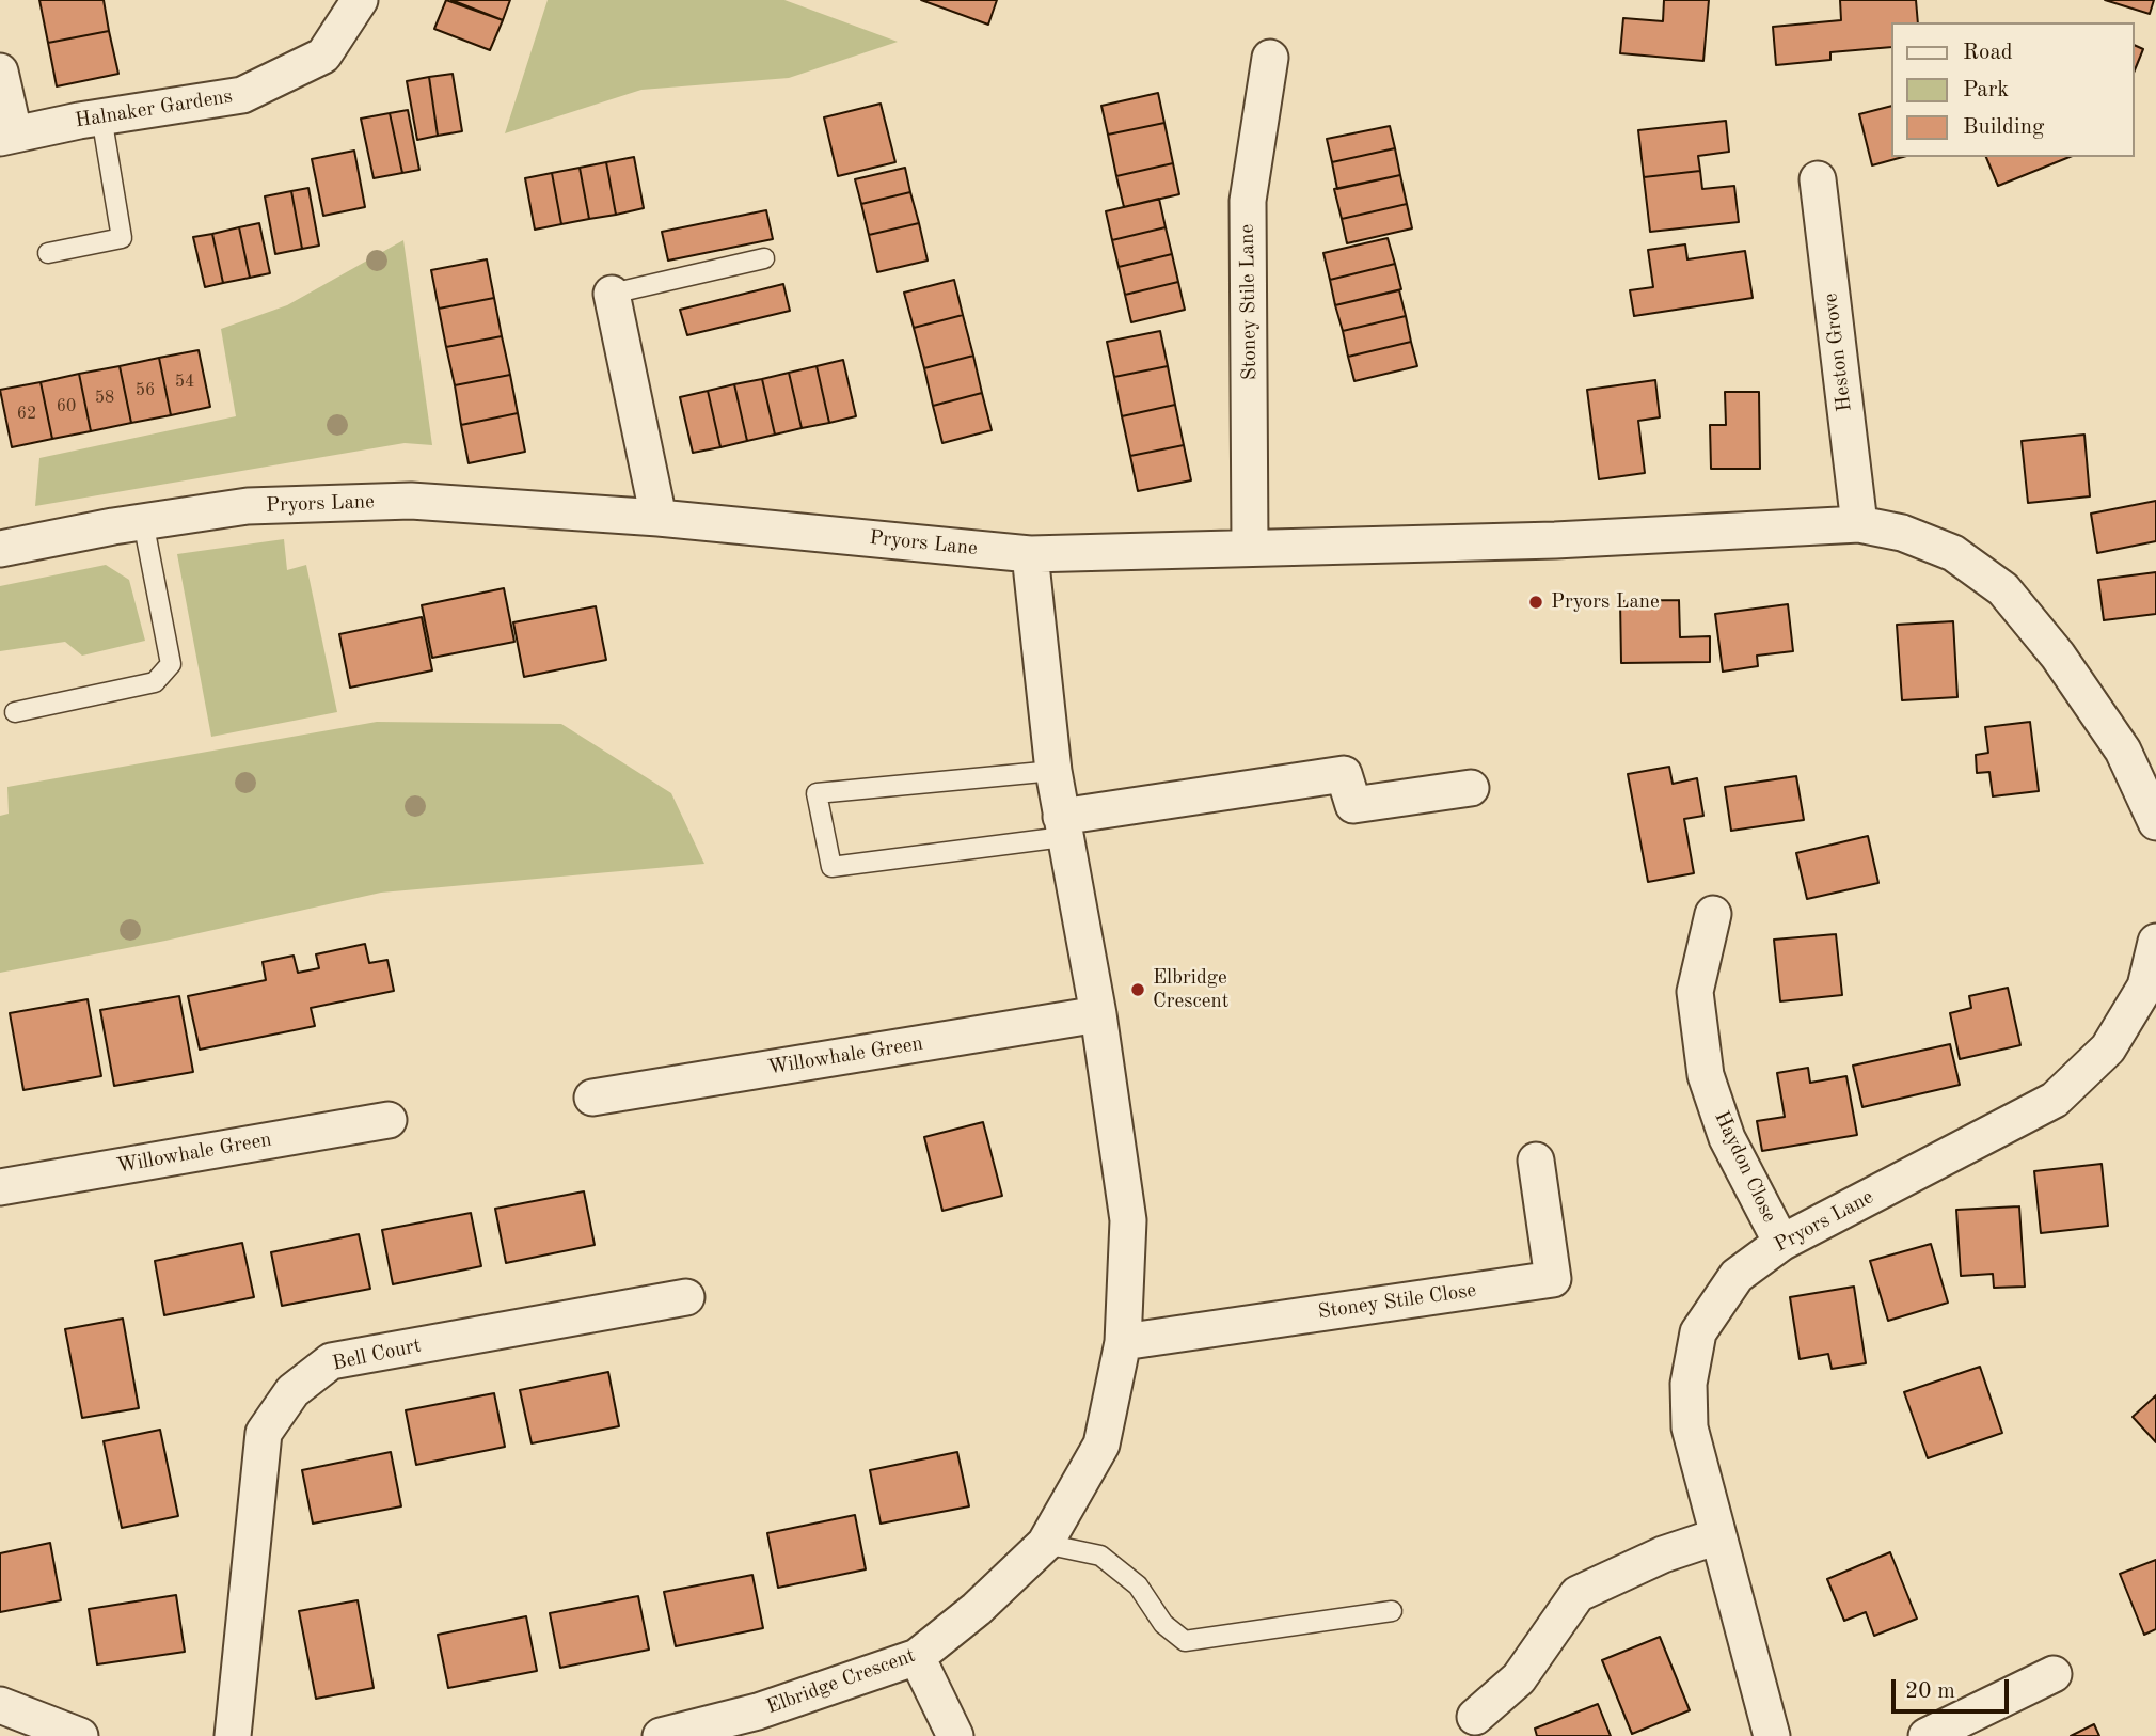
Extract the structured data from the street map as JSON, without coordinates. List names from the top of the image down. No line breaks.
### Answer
{"streets":{"street":["Halnaker Gardens","Stoney Stile Lane","Heston Grove","Pryors Lane","Willowhale Green","Haydon Close","Stoney Stile Close","Bell Court","Elbridge Crescent"]},"crossings":[["Stoney Stile Lane","Pryors Lane"],["Heston Grove","Pryors Lane"],["Pryors Lane","Haydon Close"],["Pryors Lane","Elbridge Crescent"],["Willowhale Green","Elbridge Crescent"],["Stoney Stile Close","Elbridge Crescent"]],"places":["Pryors Lane","Elbridge Crescent"],"house_numbers":["54","56","58","60","62"],"legend":["Road","Park","Building"],"scale_bar":"20 m"}
